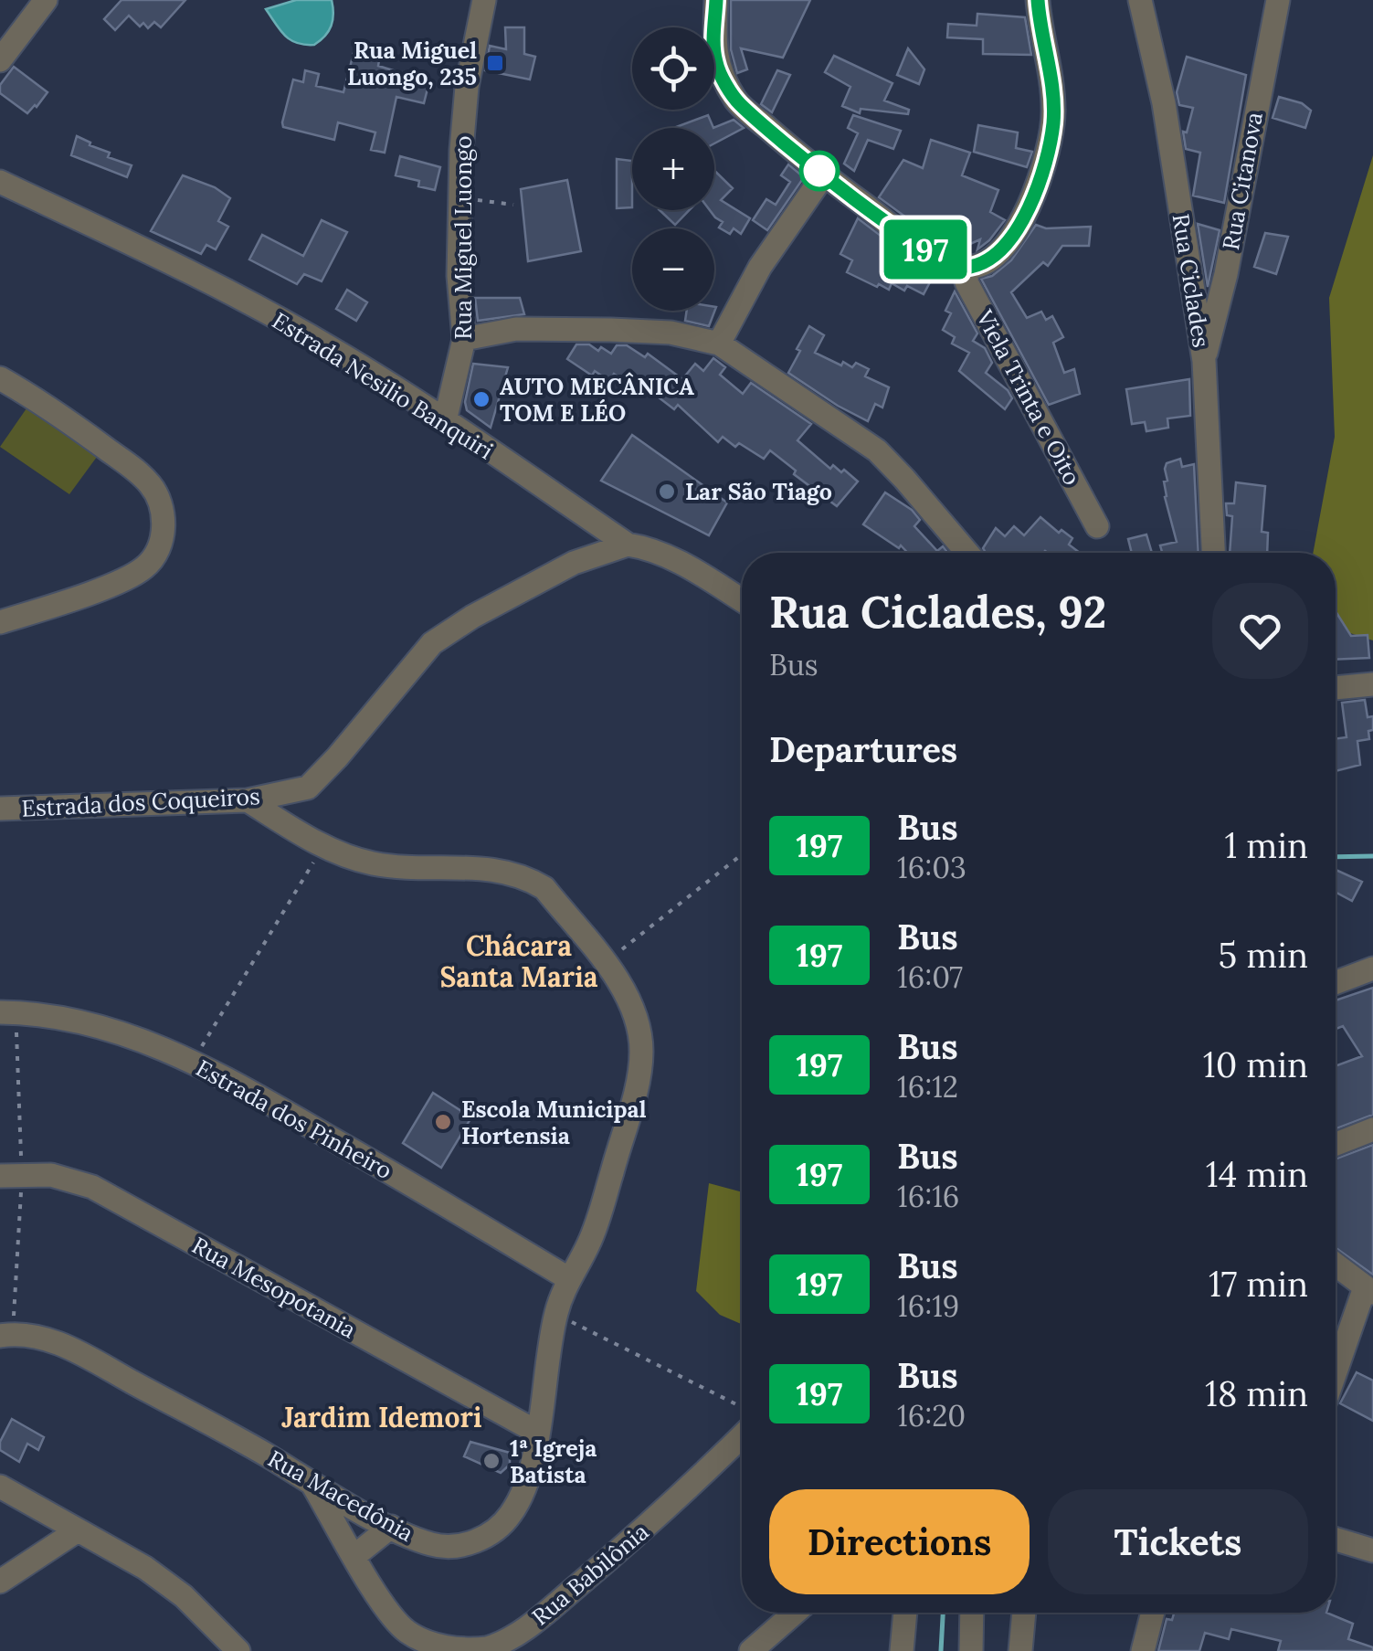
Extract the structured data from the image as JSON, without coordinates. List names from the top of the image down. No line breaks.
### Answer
{"streets":{"street":["Rua Citanova","Rua Miguel Luongo","Rua Ciclades","Estrada Nesilio Banquiri","Viela Trinta e Oito","Estrada dos Coqueiros","Estrada dos Pinheiro","Rua Mesopotania","Rua Macedônia","Rua Babilônia"]},"crossings":[["Rua Citanova","Rua Ciclades"],["Rua Miguel Luongo","Estrada Nesilio Banquiri"],["Estrada Nesilio Banquiri","Estrada dos Coqueiros"],["Estrada dos Coqueiros","Rua Macedônia"],["Estrada dos Pinheiro","Rua Macedônia"],["Rua Mesopotania","Rua Macedônia"],["Rua Macedônia","Rua Babilônia"]],"districts":["Chácara Santa Maria","Jardim Idemori"],"places":{"transit":["Rua Miguel Luongo, 235"],"other":["AUTO MECÂNICA TOM E LÉO","Lar São Tiago","Escola Municipal Hortensia","1ª Igreja Batista"]},"lines":["bus line 197"],"page":{"on_map":"197","map_buttons":["+","−"],"heading":[["Rua Ciclades, 92","Bus"],"Departures"],"list":[{"mark":"197","name":"Bus","note":"16:03","value":"1 min"},{"mark":"197","name":"Bus","note":"16:07","value":"5 min"},{"mark":"197","name":"Bus","note":"16:12","value":"10 min"},{"mark":"197","name":"Bus","note":"16:16","value":"14 min"},{"mark":"197","name":"Bus","note":"16:19","value":"17 min"},{"mark":"197","name":"Bus","note":"16:20","value":"18 min"}],"buttons":["Directions","Tickets"]}}
